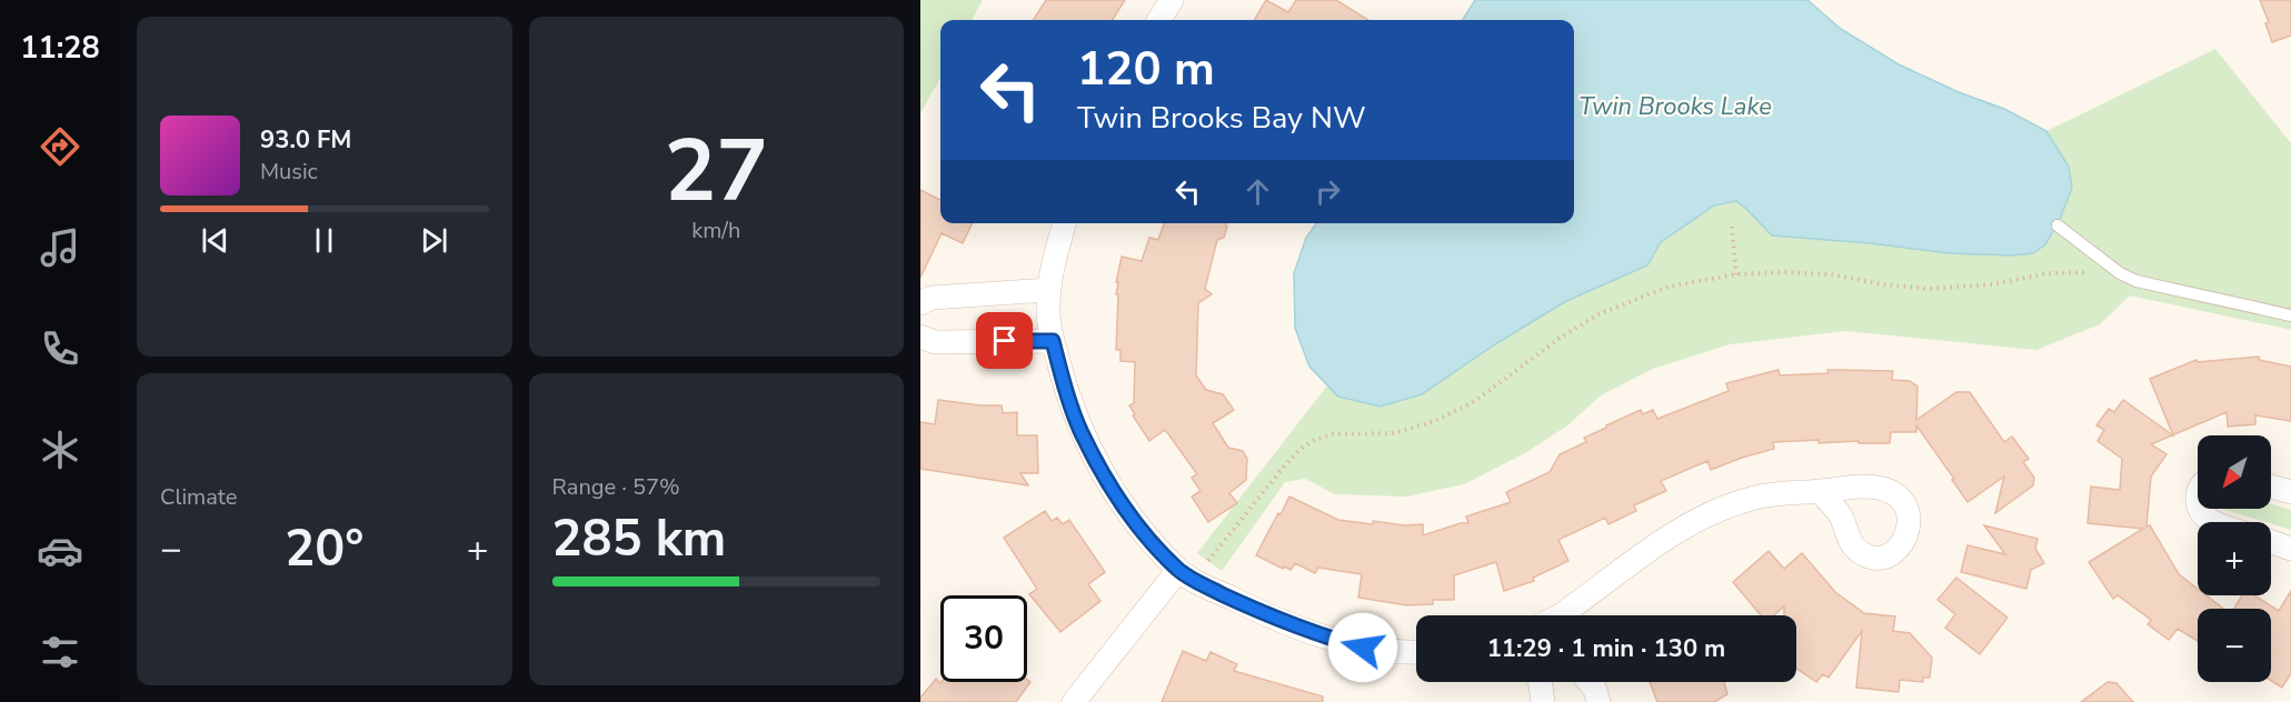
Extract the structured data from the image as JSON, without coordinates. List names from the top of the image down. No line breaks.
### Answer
{"water":["Twin Brooks Lake"],"north":"bottom left","page":{"tabs":"11:28","tile":[["27","km/h"],"Climate",["Range · 57%","285 km"]],"turn":["120 m","Twin Brooks Bay NW"],"song":["93.0 FM","Music"],"map_buttons":["+","−"],"heat":["−","20°","+"],"limit":"30","trip":"11:29 · 1 min · 130 m"}}
